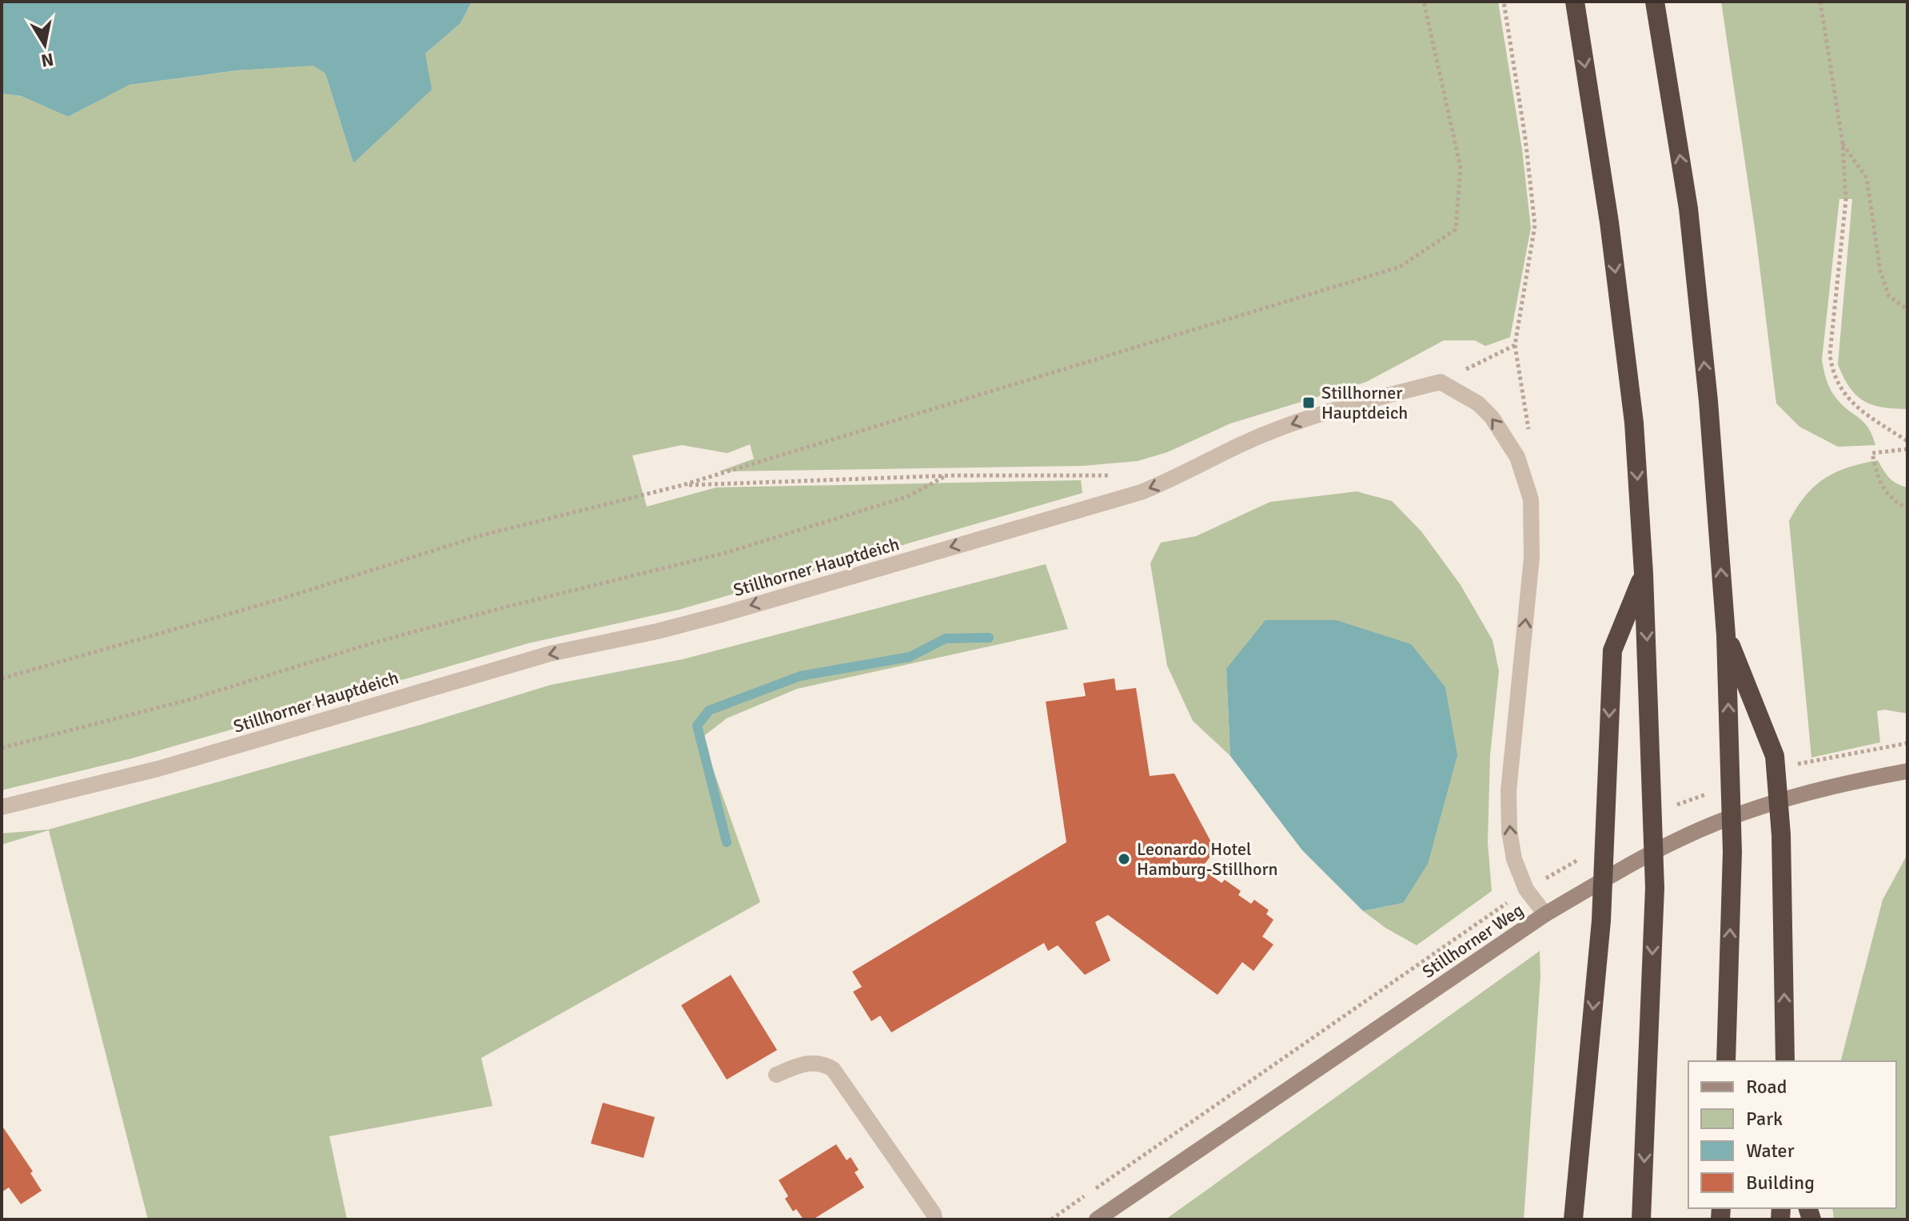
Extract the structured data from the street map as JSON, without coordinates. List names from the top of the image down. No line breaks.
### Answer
{"streets":{"main road":["Stillhorner Weg"],"street":["Stillhorner Hauptdeich"]},"one_way":["Stillhorner Hauptdeich"],"places":{"transit":["Stillhorner Hauptdeich"],"other":["Leonardo Hotel Hamburg-Stillhorn"]},"legend":["Road","Park","Water","Building"],"north":"bottom"}
